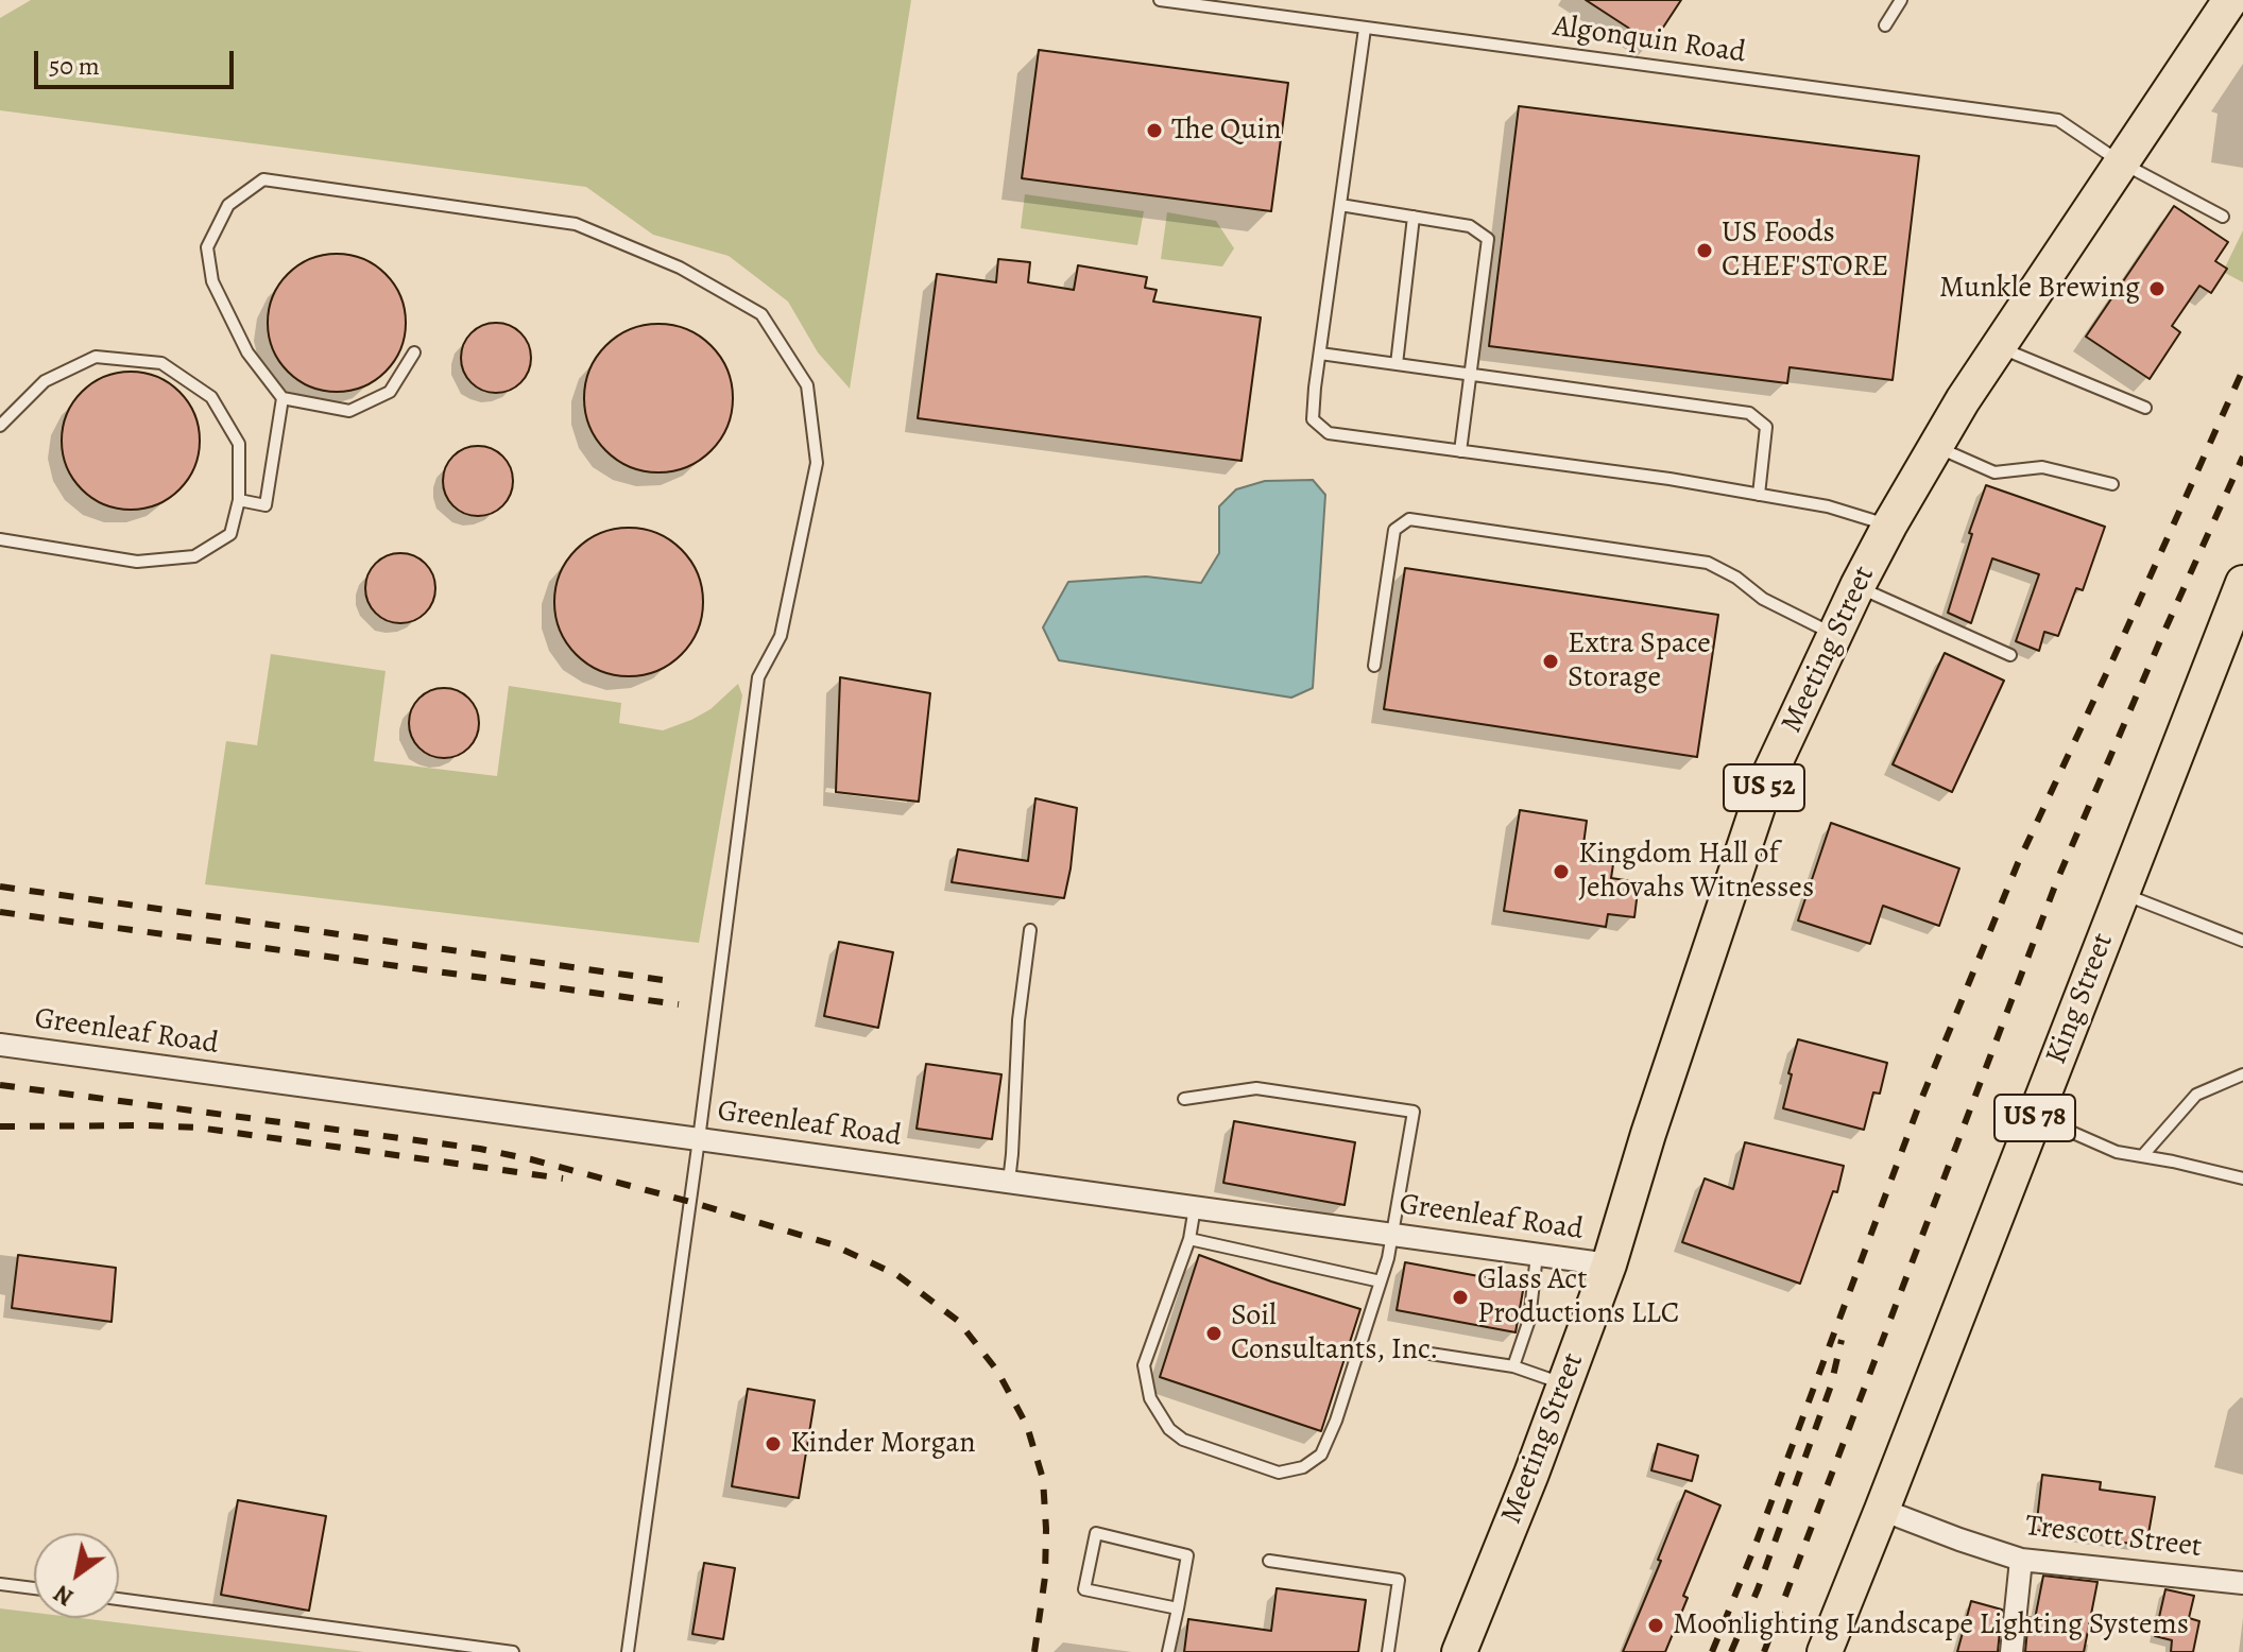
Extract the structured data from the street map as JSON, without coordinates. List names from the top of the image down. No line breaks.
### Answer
{"streets":{"main road":["Meeting Street","US 52","King Street","US 78"],"street":["Greenleaf Road","Trescott Street"],"lane":["Algonquin Road"]},"crossings":[["Algonquin Road","Meeting Street"],["Meeting Street","Greenleaf Road"],["King Street","Trescott Street"]],"places":["The Quin","US Foods CHEF'STORE","Munkle Brewing","Extra Space Storage","Kingdom Hall of Jehovahs Witnesses","Glass Act Productions LLC","Soil Consultants, Inc.","Kinder Morgan","Moonlighting Landscape Lighting Systems"],"scale_bar":"50 m","north":"bottom left"}
